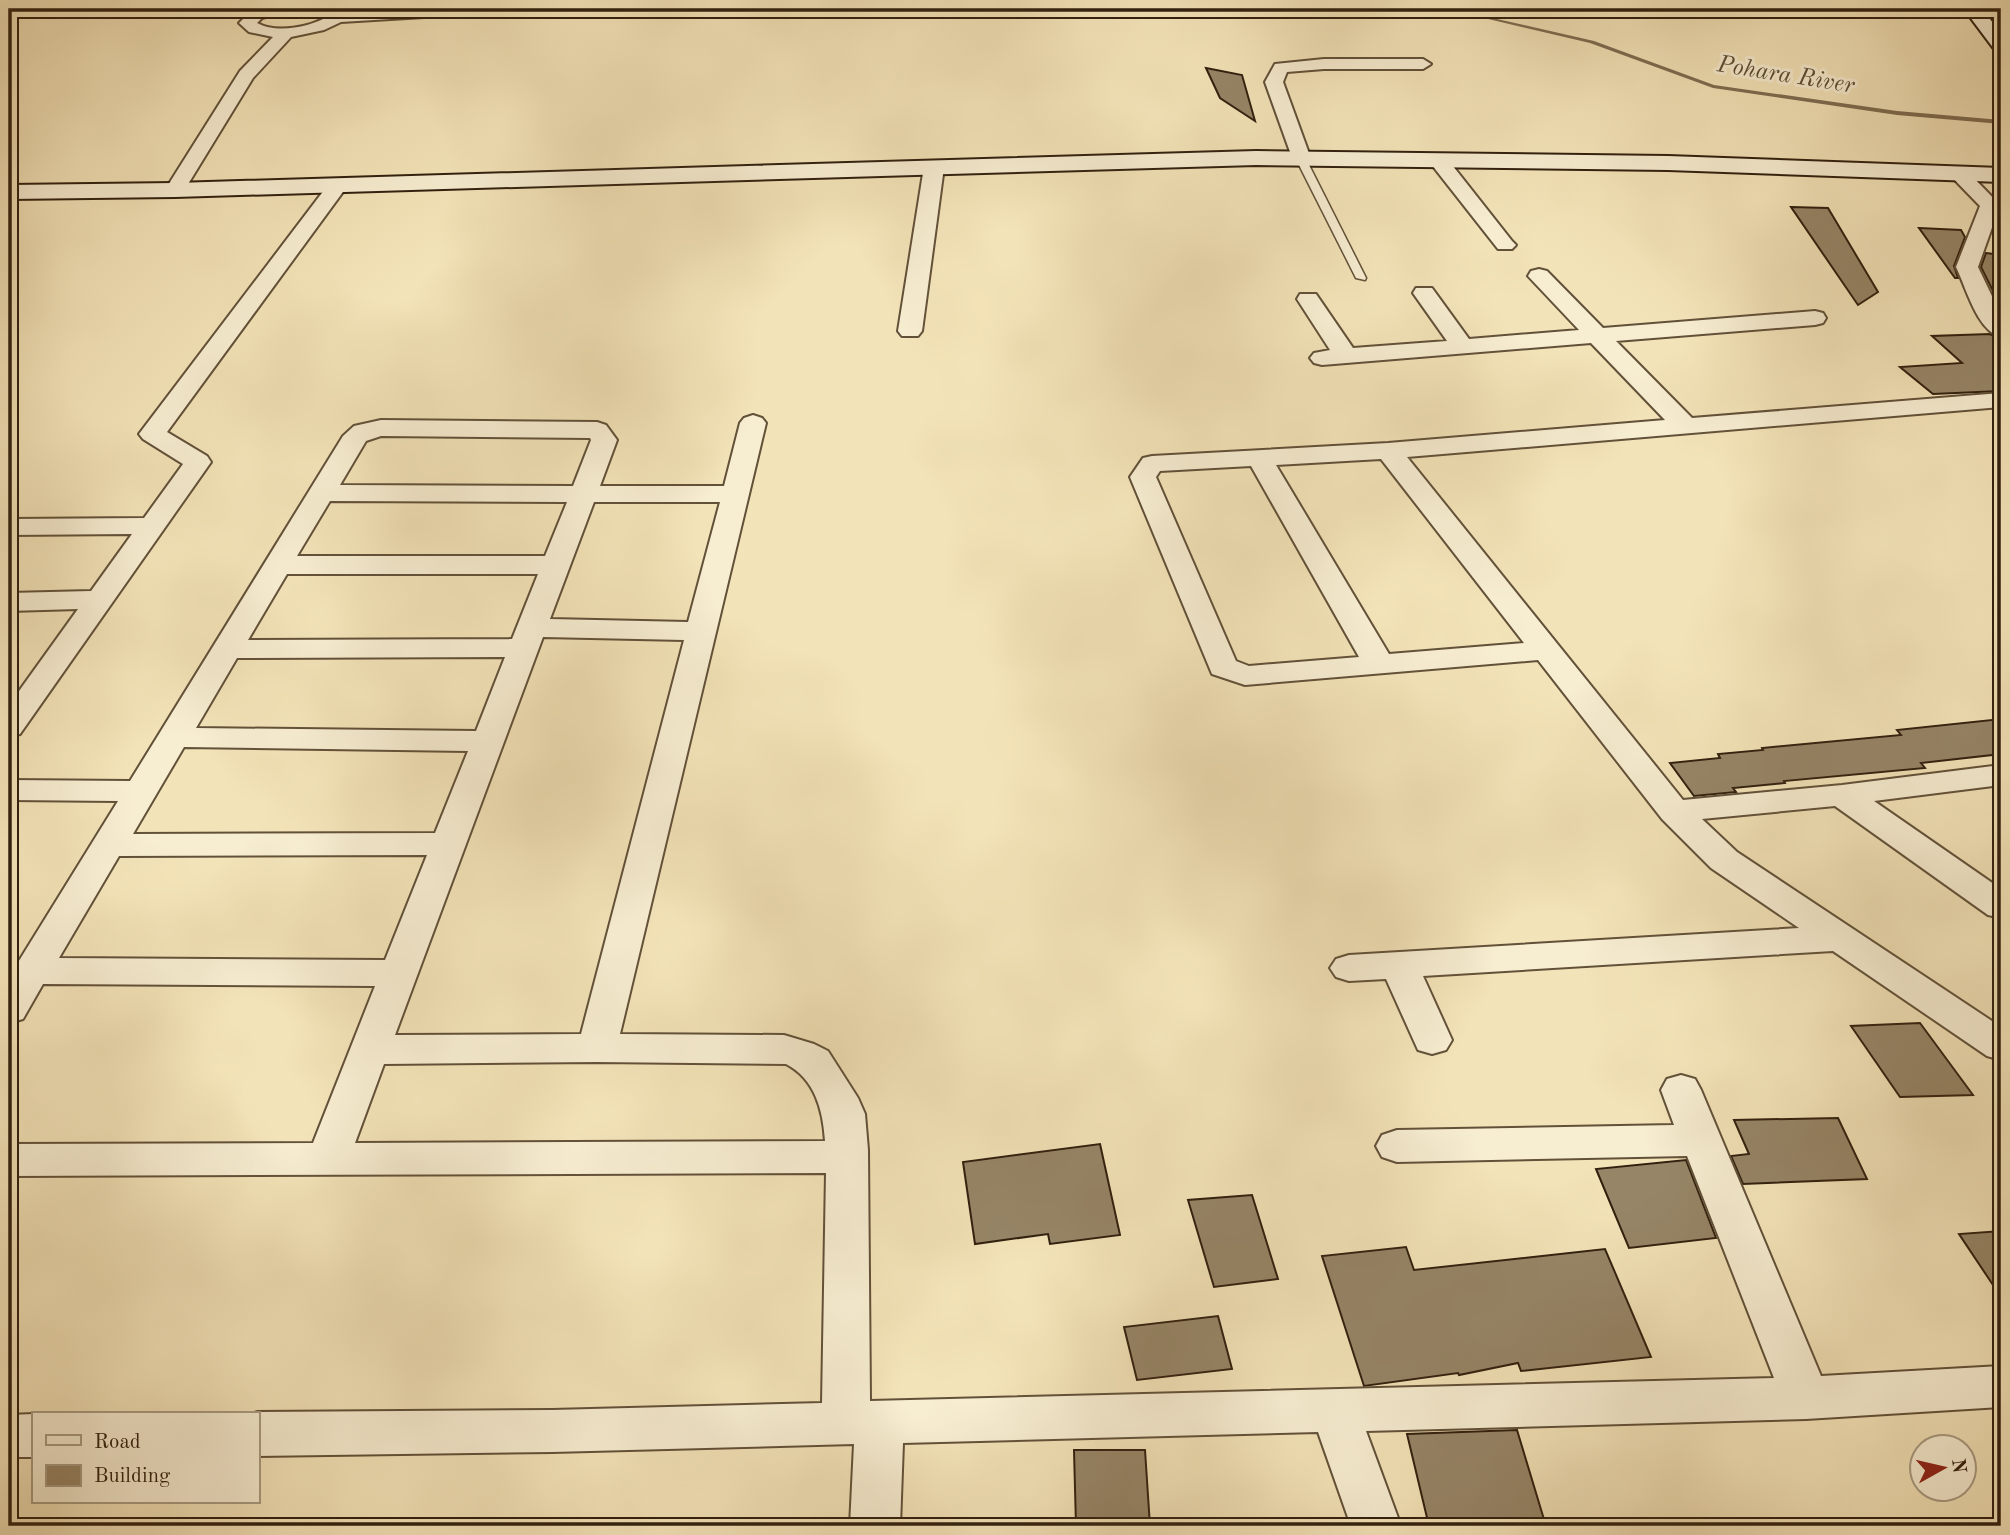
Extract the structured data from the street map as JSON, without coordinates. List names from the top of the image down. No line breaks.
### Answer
{"water":["Pohara River"],"legend":["Road","Building"],"north":"right"}
